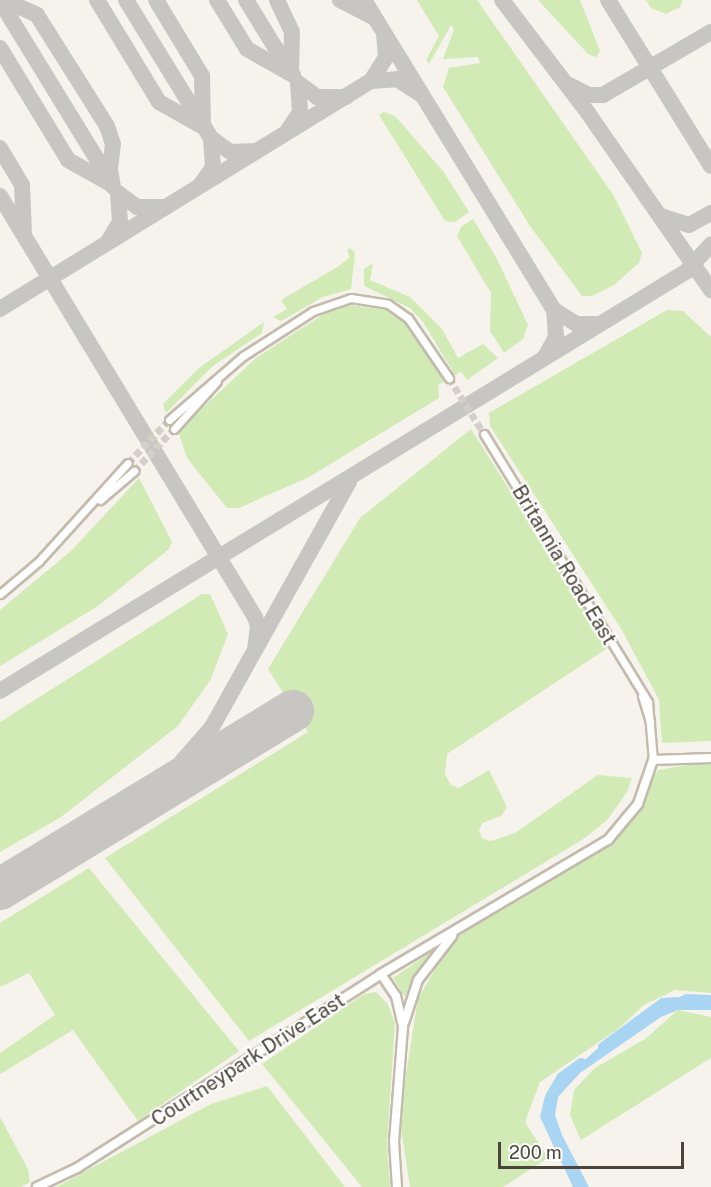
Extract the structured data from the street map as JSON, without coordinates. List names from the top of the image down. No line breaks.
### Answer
{"streets":{"street":["Britannia Road East","Courtneypark Drive East"]},"crossings":[["Britannia Road East","Courtneypark Drive East"]],"scale_bar":"200 m"}
